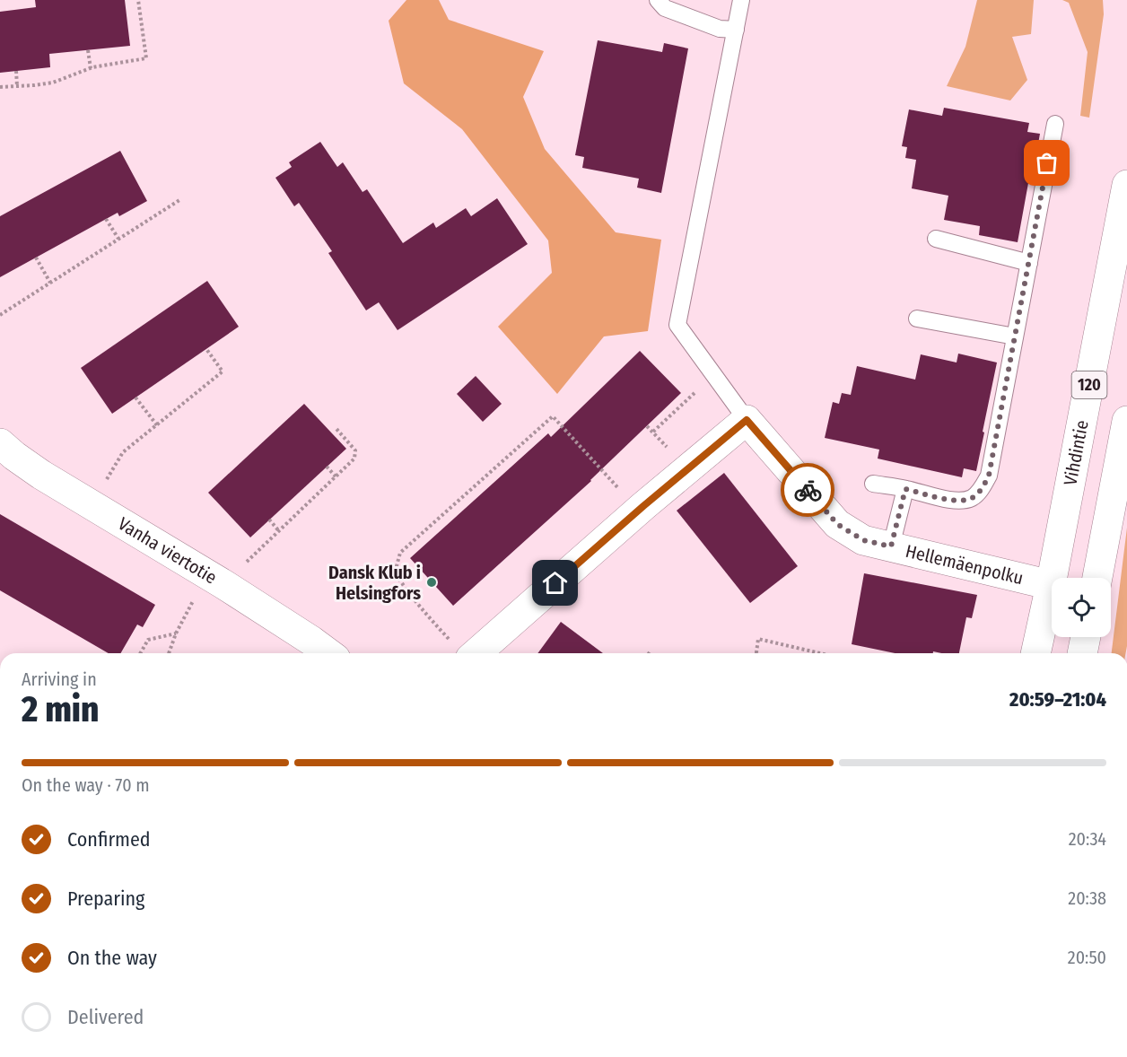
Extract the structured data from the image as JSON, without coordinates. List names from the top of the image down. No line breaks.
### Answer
{"streets":{"street":["120","Vihdintie","Vanha viertotie","Hellemäenpolku"]},"crossings":[["Vihdintie","Hellemäenpolku"]],"places":["Dansk Klub i Helsingfors"],"page":{"heading":["2 min","Arriving in","20:59–21:04"],"bar":"On the way · 70 m","list":[["Confirmed","20:34"],["Preparing","20:38"],["On the way","20:50"],"Delivered"]}}
